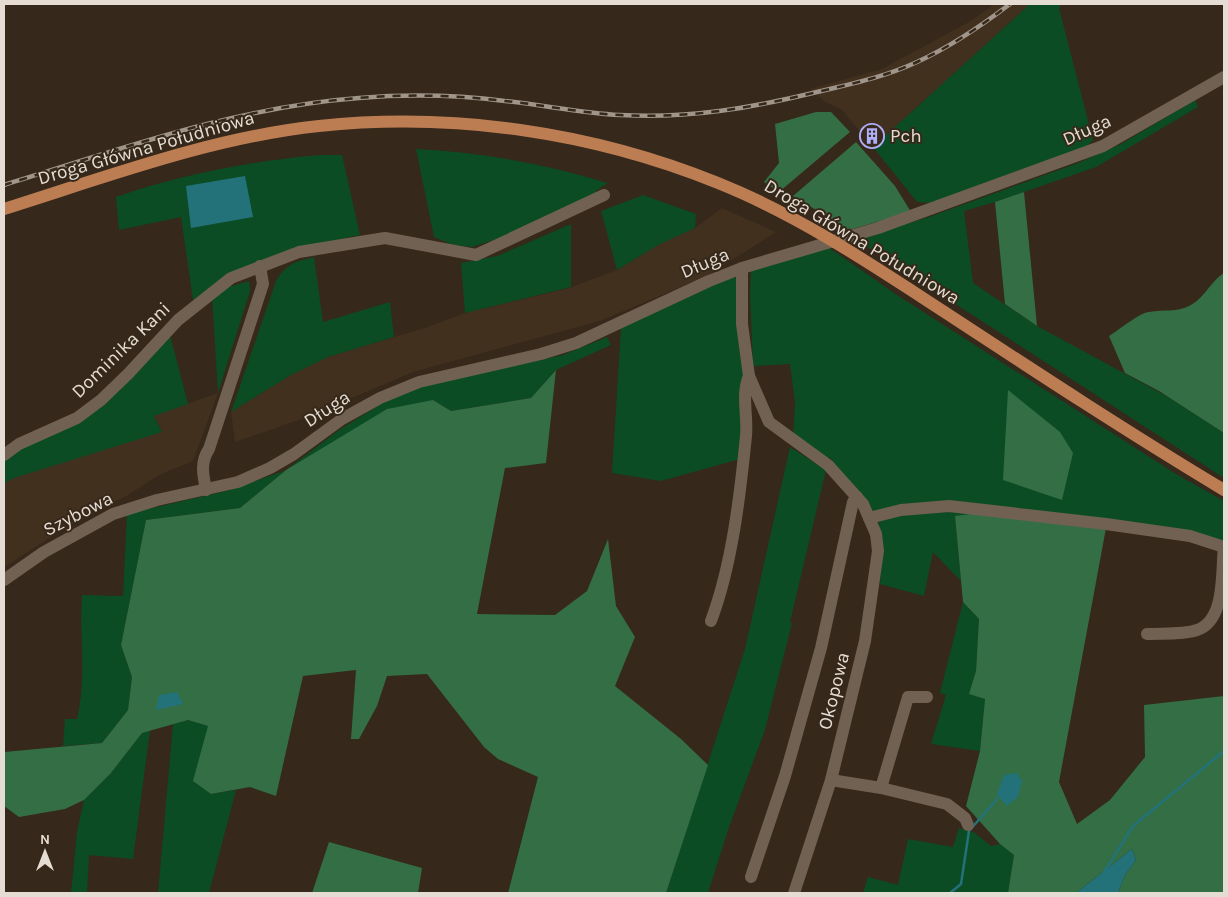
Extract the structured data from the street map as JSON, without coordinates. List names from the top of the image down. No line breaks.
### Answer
{"streets":{"main road":["Droga Główna Południowa"],"street":["Długa","Dominika Kani","Szybowa","Okopowa"]},"crossings":[["Długa","Szybowa"],["Długa","Okopowa"]],"places":{"building":["Pch"]},"north":"top"}
